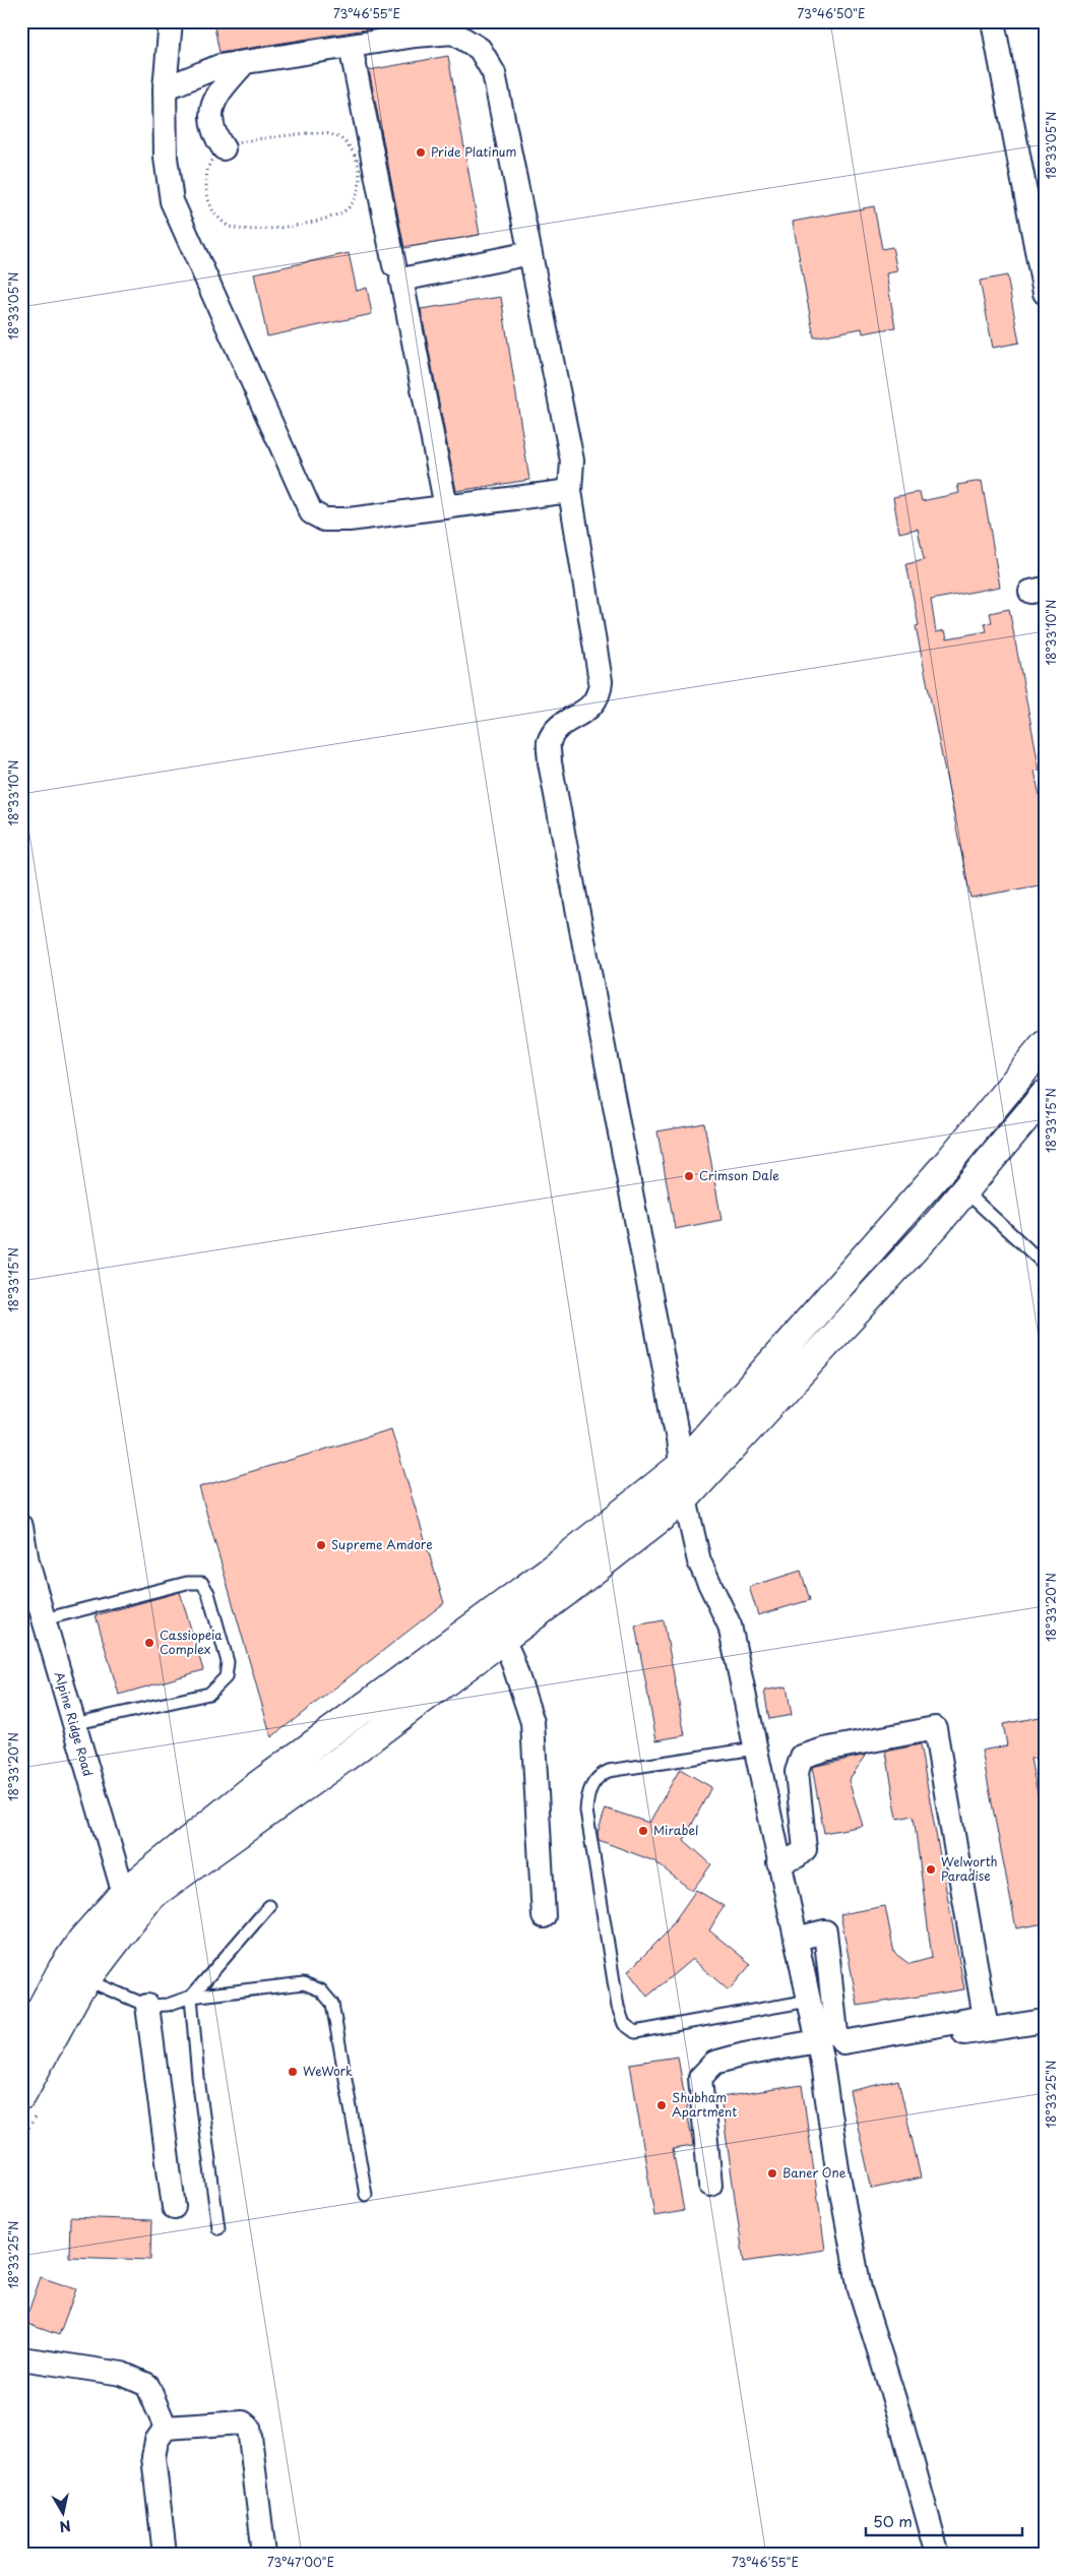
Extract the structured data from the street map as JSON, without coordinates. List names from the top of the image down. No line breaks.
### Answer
{"streets":{"street":["Alpine Ridge Road"]},"places":["Pride Platinum","Crimson Dale","Supreme Amdore","Cassiopeia Complex","Mirabel","Welworth Paradise","WeWork","Shubham Apartment","Baner One"],"scale_bar":"50 m","north":"bottom","coordinates":["73°46'55\"E","73°46'50\"E","18°33'05\"N","18°33'10\"N","18°33'15\"N","18°33'20\"N","18°33'25\"N","73°47'00\"E"]}
